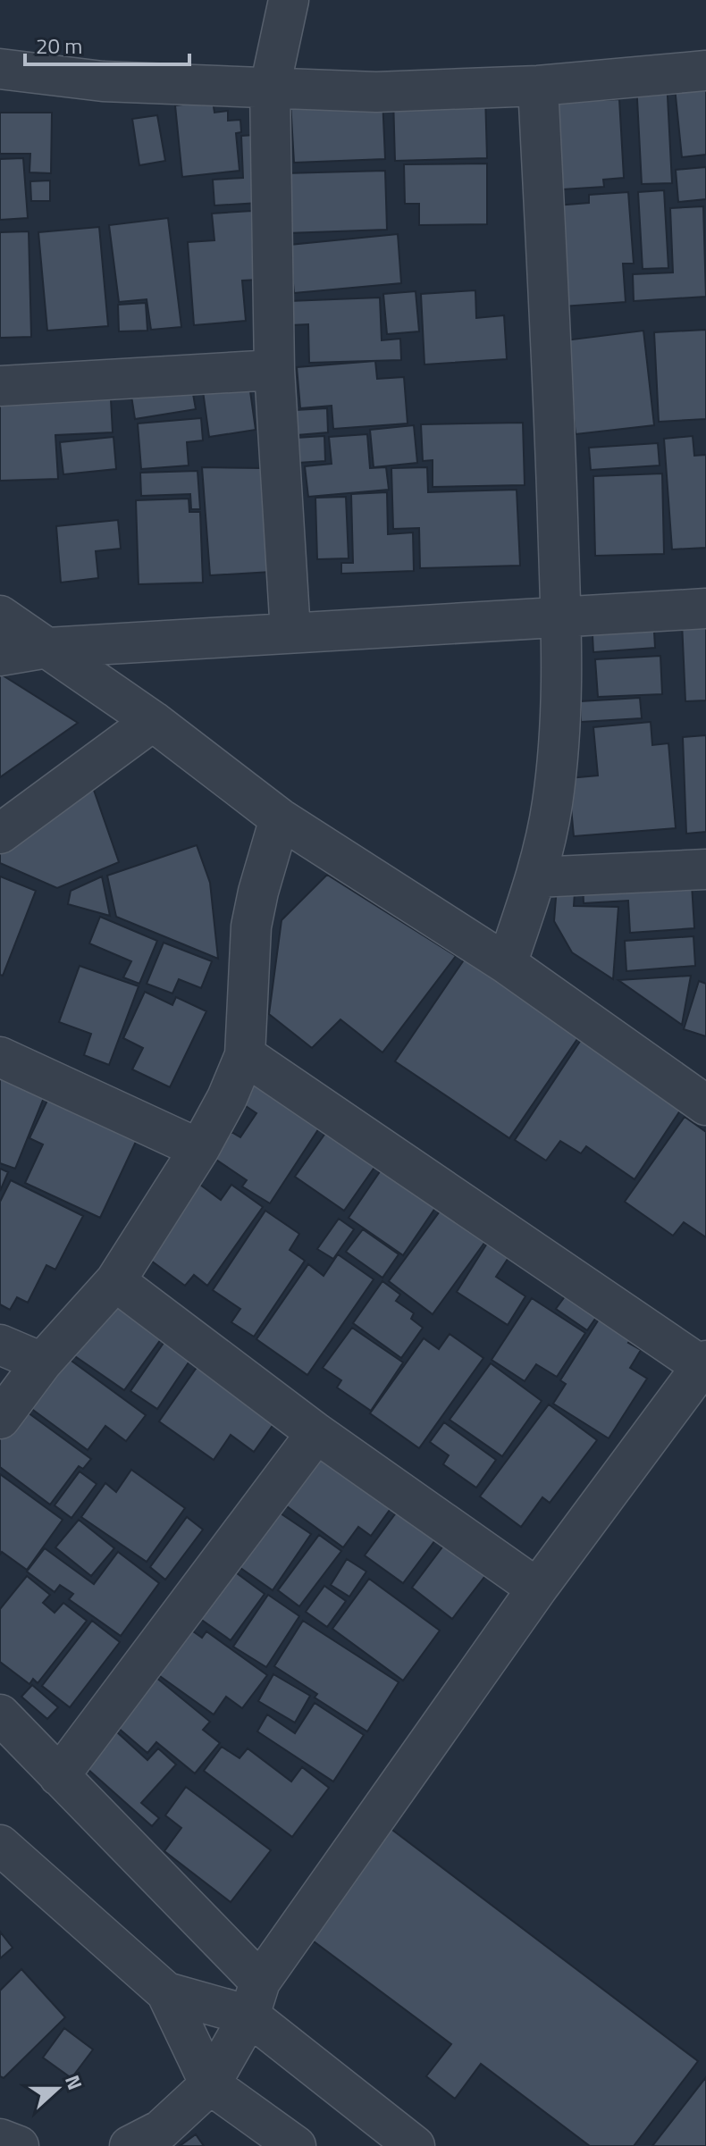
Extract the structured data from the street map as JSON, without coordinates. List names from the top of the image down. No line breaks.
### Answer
{"scale_bar":"20 m","north":"right"}
